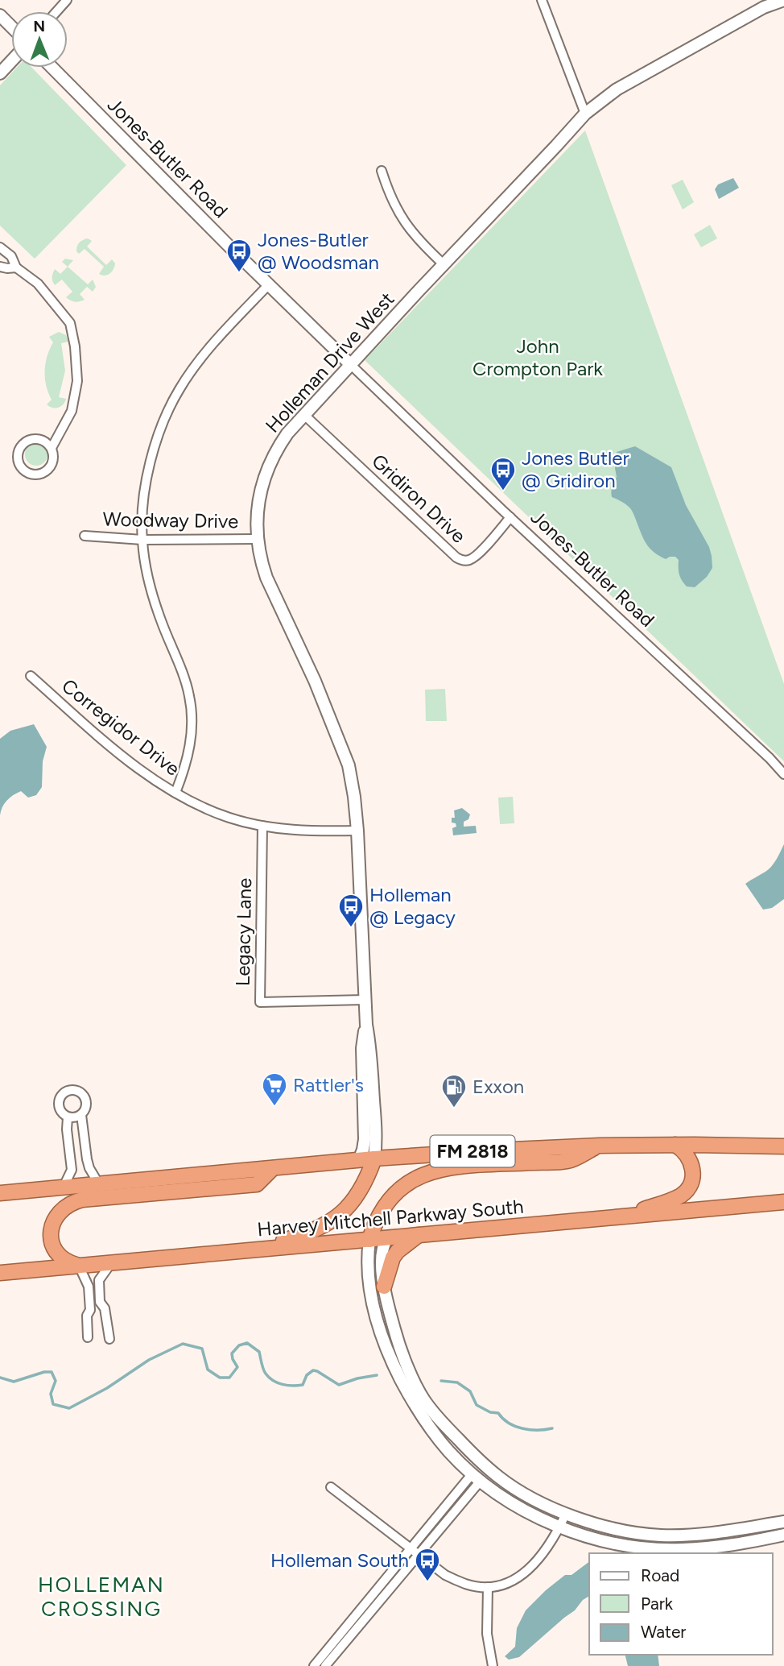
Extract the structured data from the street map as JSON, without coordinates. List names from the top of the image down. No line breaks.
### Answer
{"streets":{"highway":["FM 2818","Harvey Mitchell Parkway South"],"street":["Jones-Butler Road","Holleman Drive West","Gridiron Drive","Woodway Drive","Corregidor Drive","Legacy Lane"]},"crossings":[["Jones-Butler Road","Holleman Drive West"],["Jones-Butler Road","Gridiron Drive"],["Holleman Drive West","Gridiron Drive"],["Holleman Drive West","Woodway Drive"],["Holleman Drive West","Corregidor Drive"],["Holleman Drive West","Legacy Lane"],["Holleman Drive West","FM 2818"],["Corregidor Drive","Legacy Lane"]],"districts":["HOLLEMAN CROSSING"],"parks":["John Crompton Park"],"places":{"bus stop":["Jones-Butler @ Woodsman","Jones Butler @ Gridiron","Holleman @ Legacy","Holleman South"],"supermarket":["Rattler's"],"fuel station":["Exxon"]},"legend":["Road","Park","Water"],"north":"top"}
